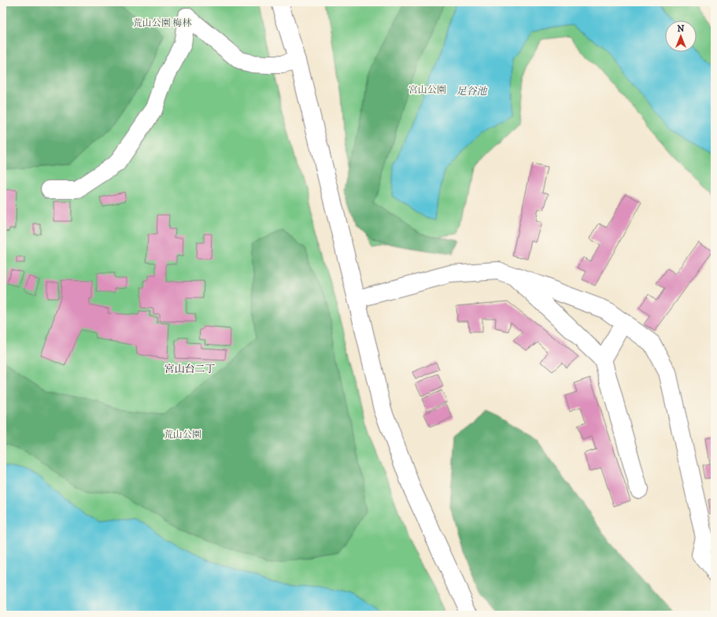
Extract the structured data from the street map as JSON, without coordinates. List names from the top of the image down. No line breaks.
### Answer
{"districts":["宮山台二丁"],"water":["足谷池"],"parks":["荒山公園 梅林","宮山公園","荒山公園"],"north":"top"}
